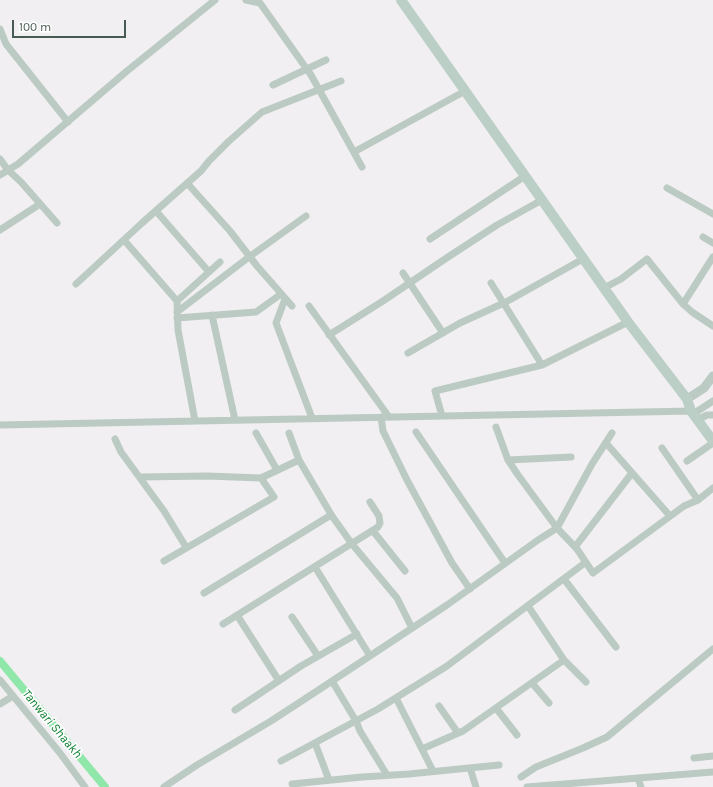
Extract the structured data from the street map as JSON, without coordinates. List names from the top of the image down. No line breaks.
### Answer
{"water":["Tanwari Shaakh"],"scale_bar":"100 m"}
